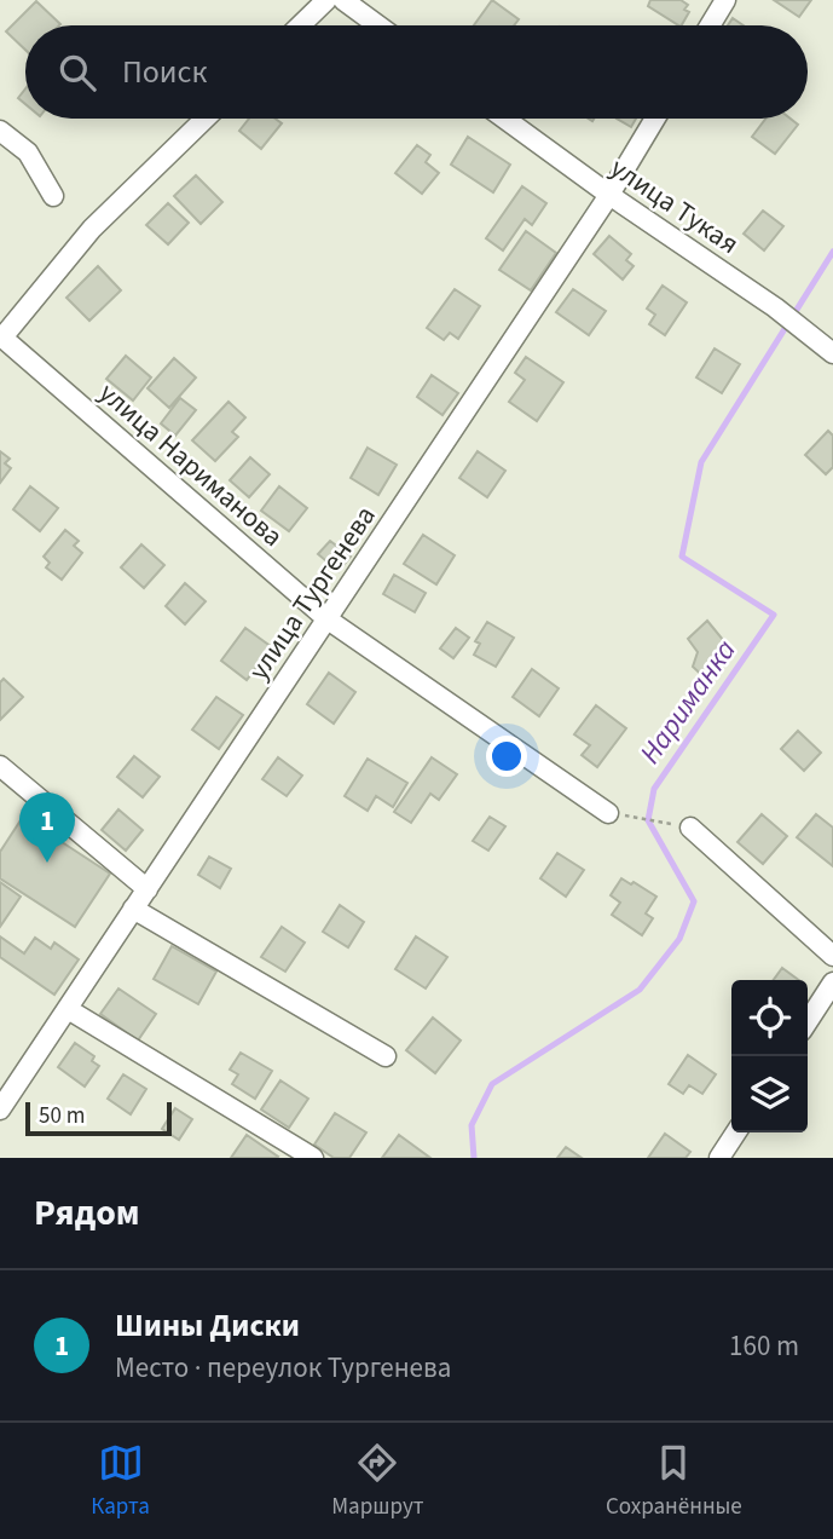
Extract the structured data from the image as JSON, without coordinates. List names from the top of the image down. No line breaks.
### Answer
{"streets":{"street":["улица Тукая","улица Нариманова","улица Тургенева"]},"crossings":[["улица Тукая","улица Тургенева"],["улица Нариманова","улица Тургенева"]],"water":["Нариманка"],"scale_bar":"50 m","page":{"search":"Поиск","pins":"1","scale":"50 m","heading":"Рядом","list":[{"mark":"1","name":"Шины Диски","note":"Место · переулок Тургенева","value":"160 m"}],"nav":["Карта","Маршрут","Сохранённые"]}}
